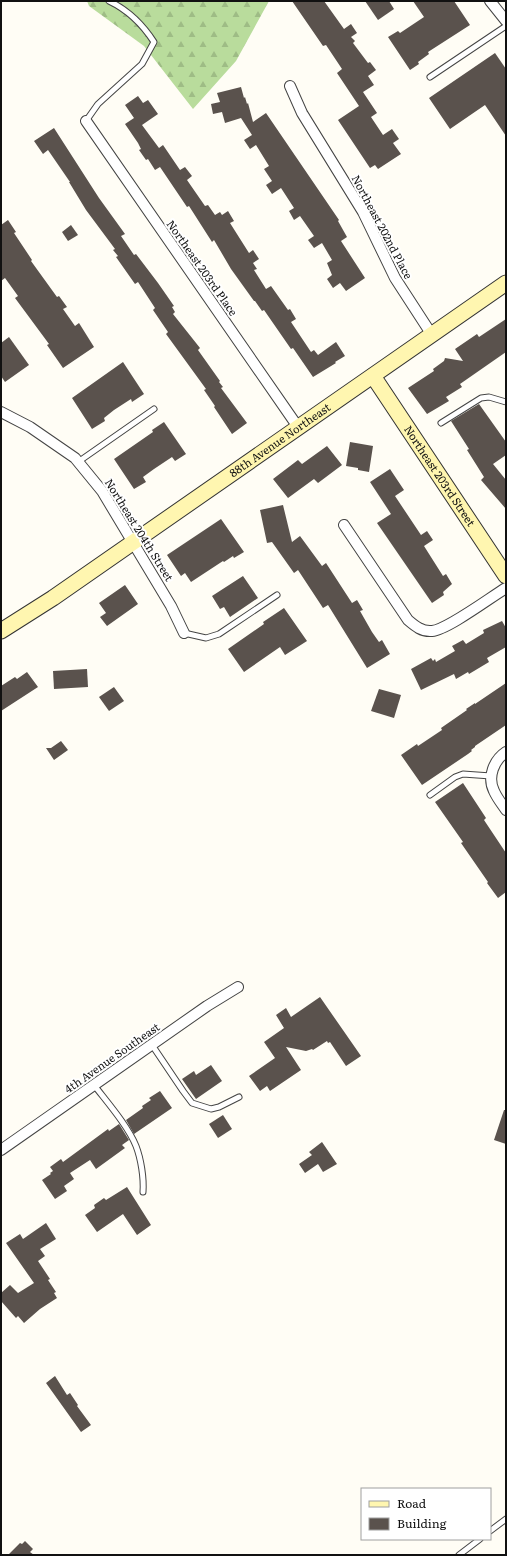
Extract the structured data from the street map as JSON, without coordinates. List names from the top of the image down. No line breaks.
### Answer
{"streets":{"street":["Northeast 202nd Place","Northeast 203rd Place","88th Avenue Northeast","Northeast 203rd Street","Northeast 204th Street","4th Avenue Southeast"]},"crossings":[["Northeast 202nd Place","88th Avenue Northeast"],["Northeast 203rd Place","88th Avenue Northeast"],["88th Avenue Northeast","Northeast 203rd Street"],["88th Avenue Northeast","Northeast 204th Street"]],"legend":["Road","Building"]}
